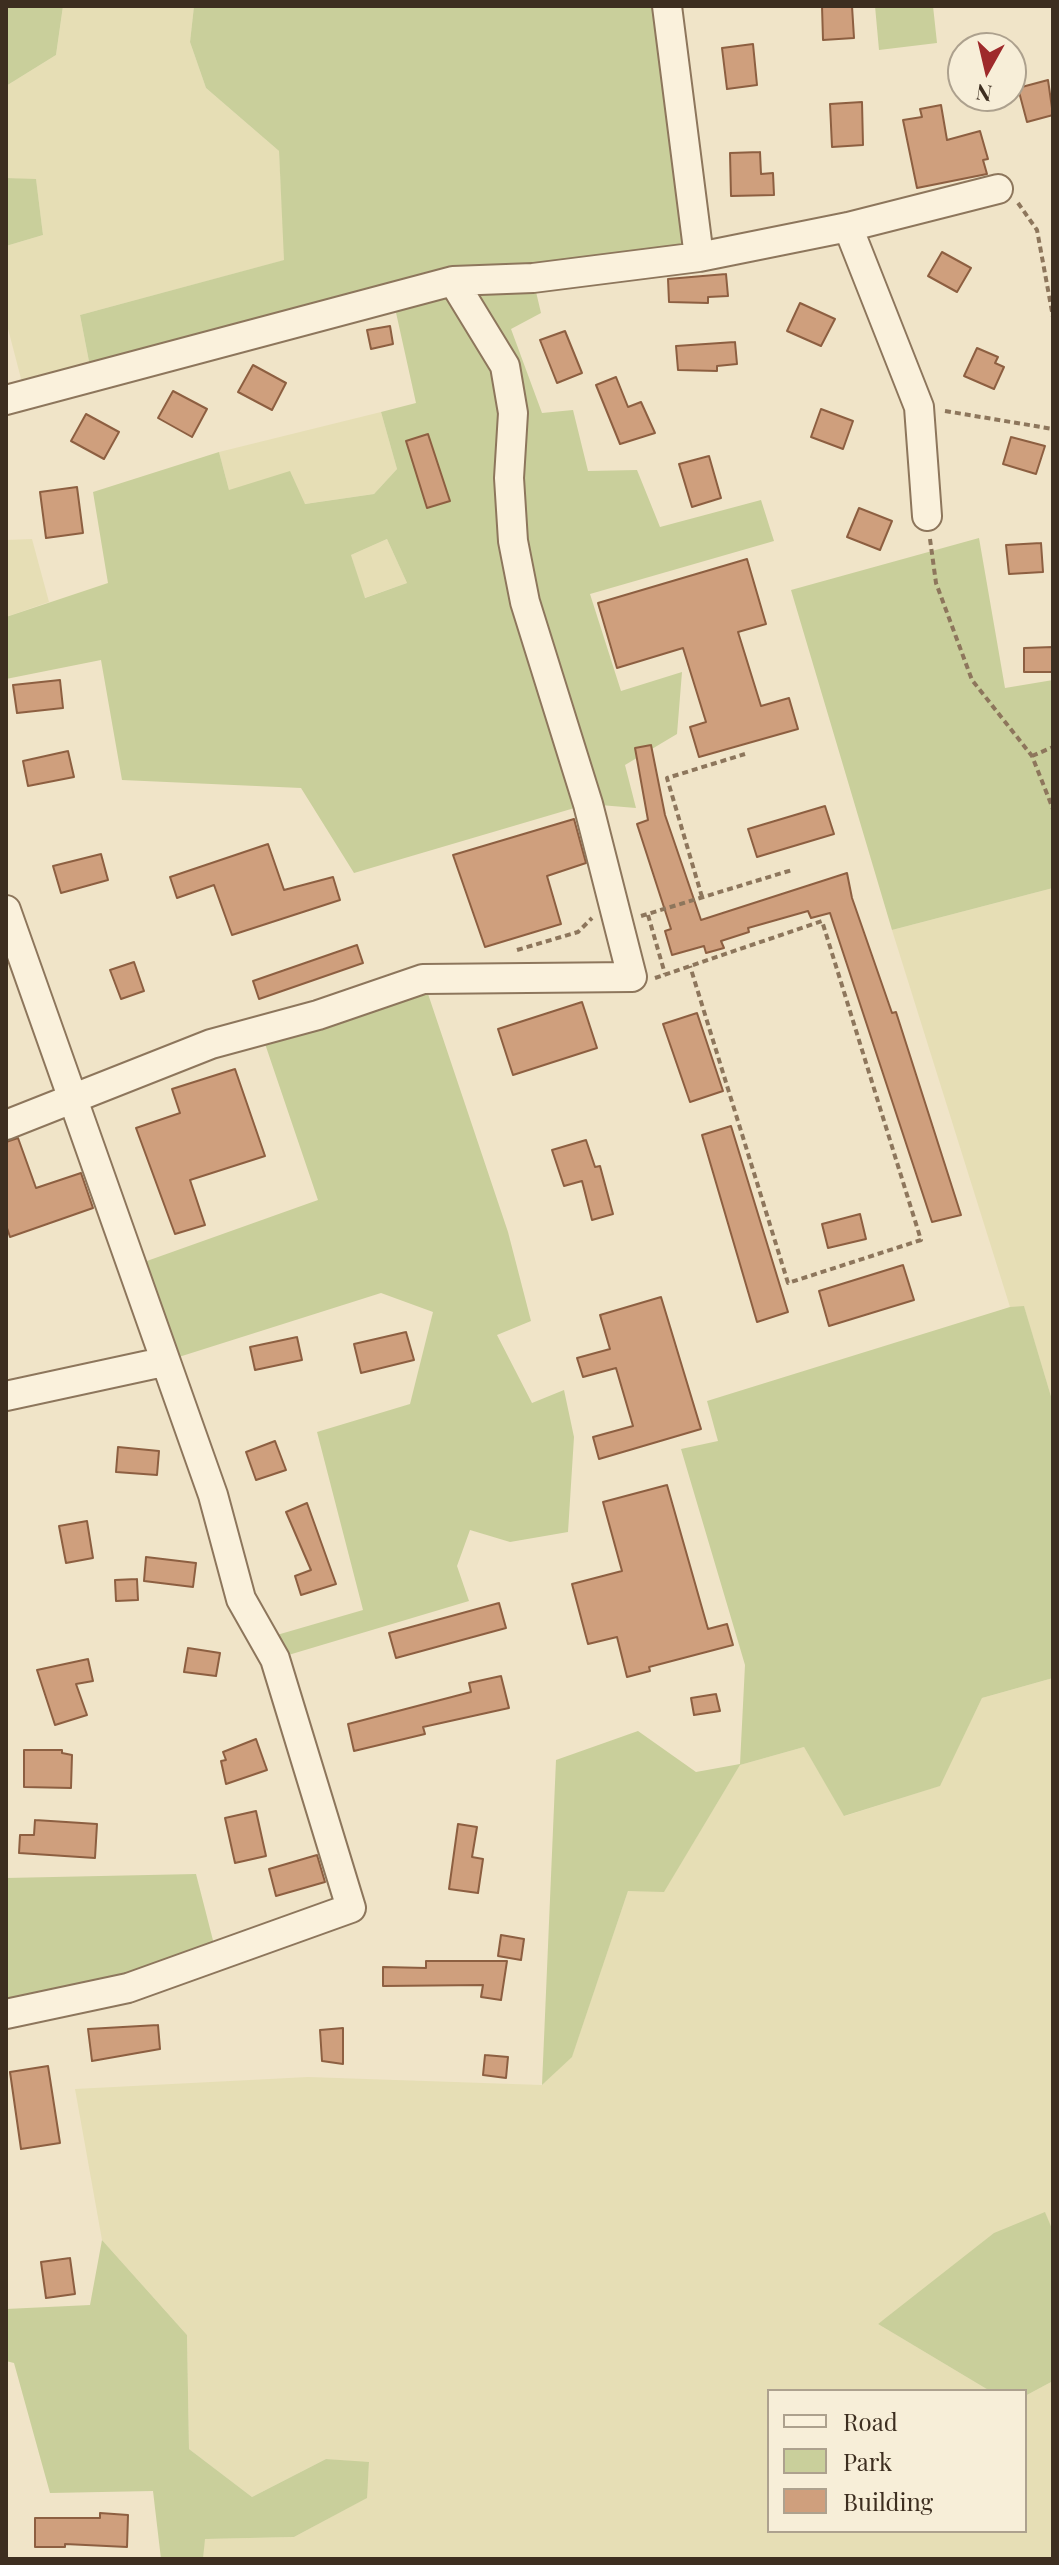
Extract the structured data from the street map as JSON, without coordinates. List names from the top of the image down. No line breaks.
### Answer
{"legend":["Road","Park","Building"],"north":"bottom"}
